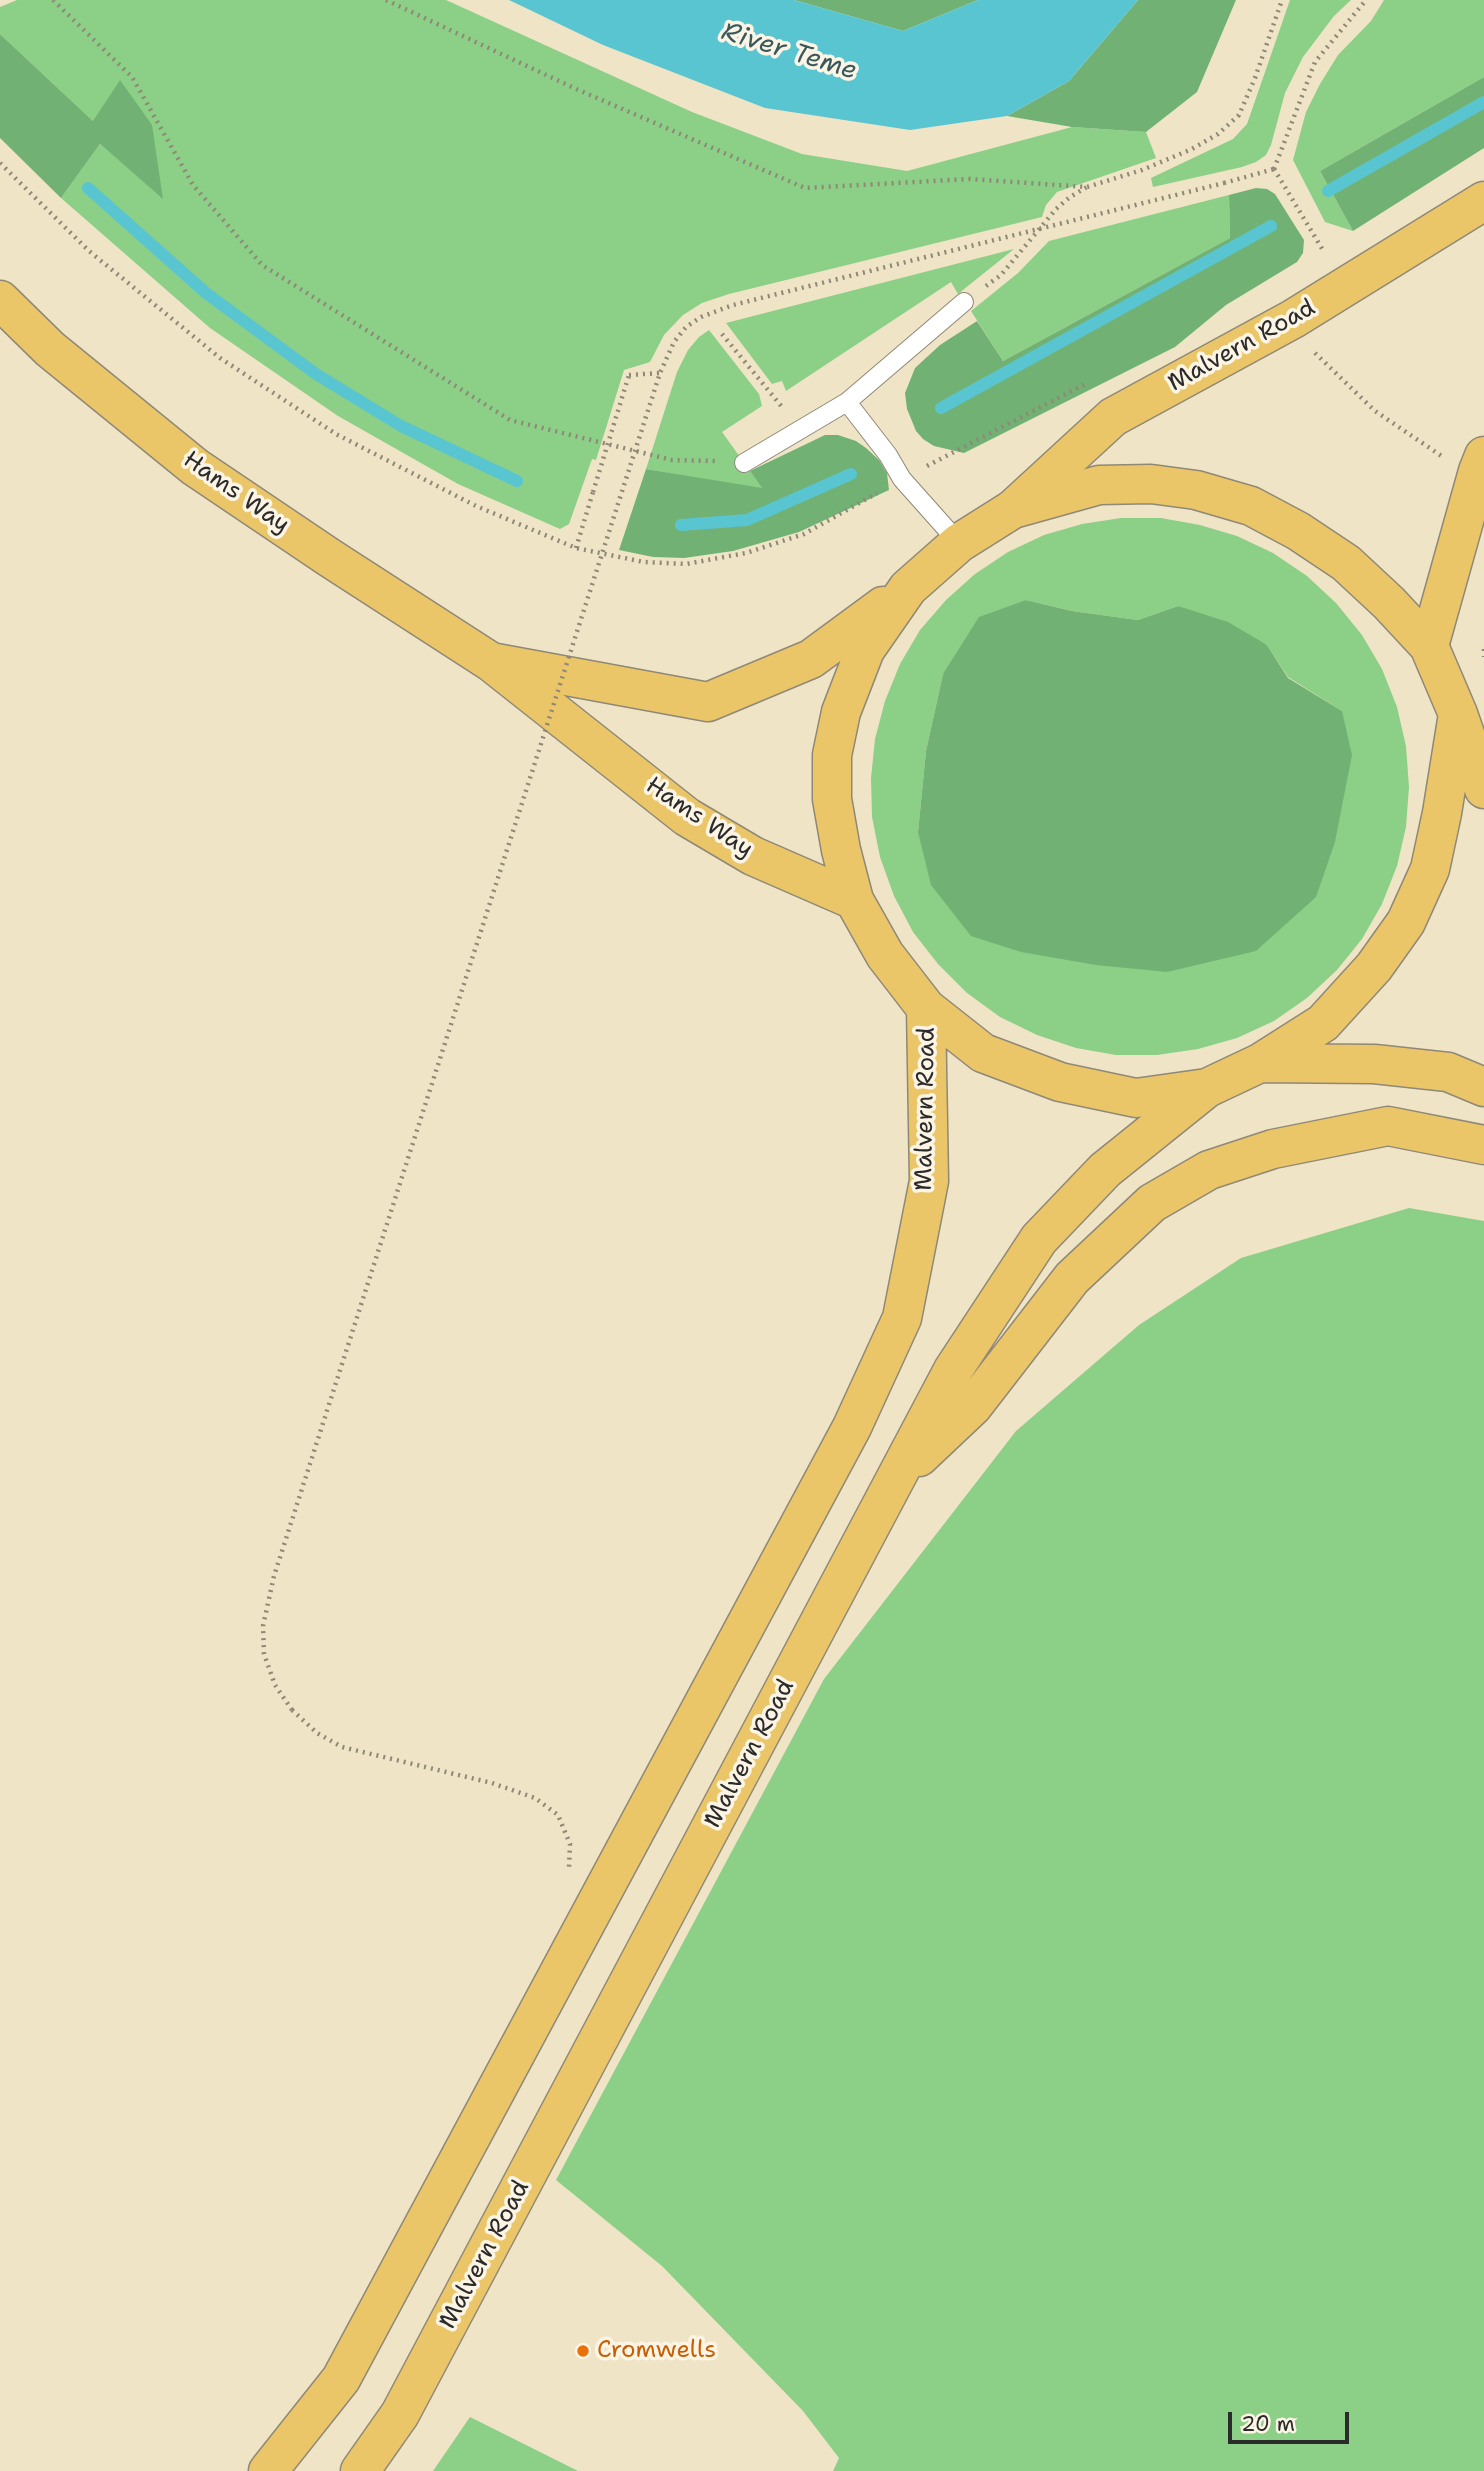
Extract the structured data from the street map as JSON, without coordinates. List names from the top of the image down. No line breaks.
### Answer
{"streets":{"main road":["Malvern Road","Hams Way"]},"water":["River Teme"],"places":["Cromwells"],"scale_bar":"20 m"}
